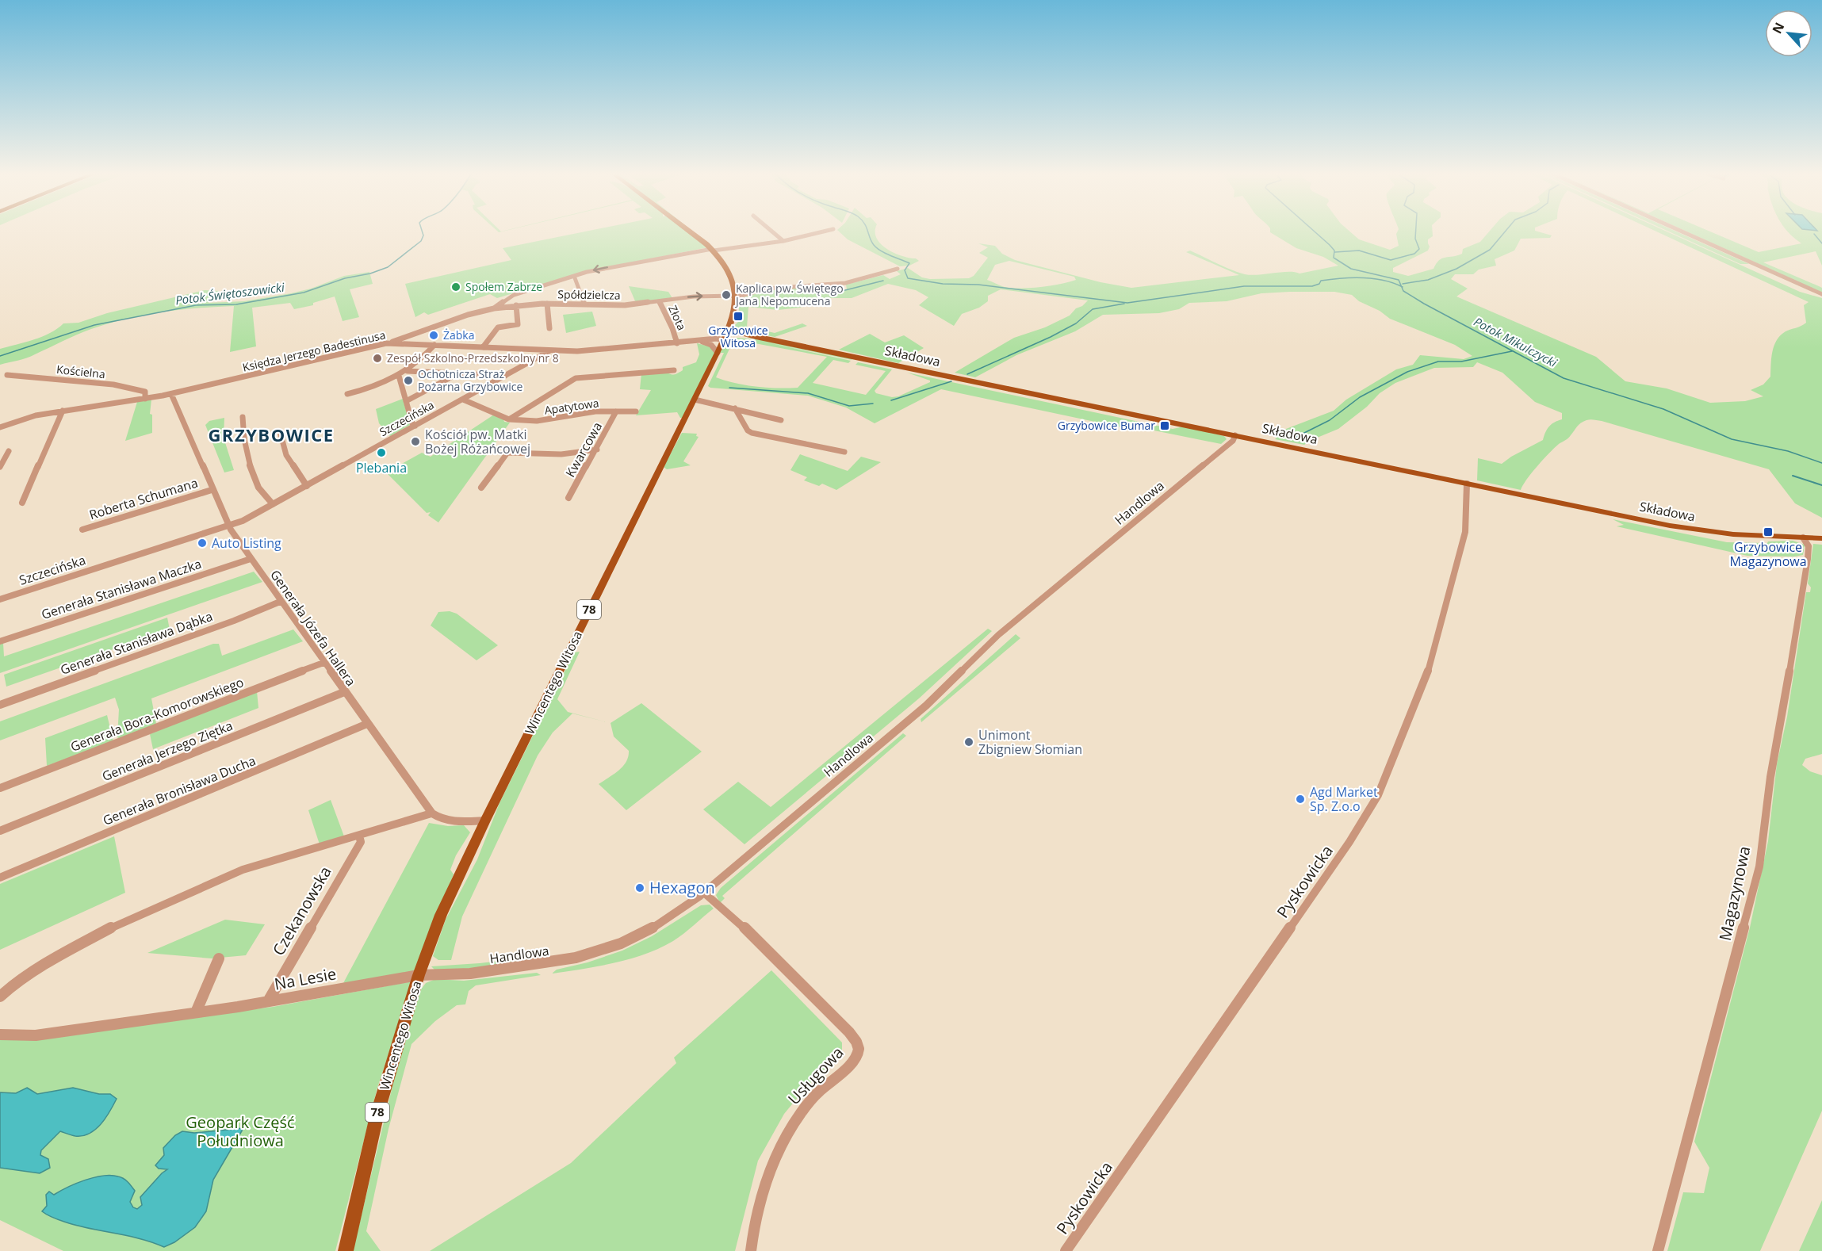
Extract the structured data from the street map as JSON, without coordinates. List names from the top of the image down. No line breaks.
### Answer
{"streets":{"main road":["Składowa","78","Wincentego Witosa"],"street":["Spółdzielcza","Złota","Księdza Jerzego Badestinusa","Kościelna","Apatytowa","Szczecińska","Kwarcowa","Roberta Schumana","Handlowa","Generała Stanisława Maczka","Generała Józefa Hallera","Generała Stanisława Dąbka","Generała Bora-Komorowskiego","Generała Jerzego Ziętka","Generała Bronisława Ducha","Pyskowicka","Magazynowa","Czekanowska","Na Lesie","Usługowa"]},"crossings":[["Spółdzielcza","Złota"],["Spółdzielcza","Księdza Jerzego Badestinusa"],["Spółdzielcza","Wincentego Witosa"],["Złota","Księdza Jerzego Badestinusa"],["Księdza Jerzego Badestinusa","Składowa"],["Księdza Jerzego Badestinusa","Kościelna"],["Księdza Jerzego Badestinusa","Szczecińska"],["Księdza Jerzego Badestinusa","Generała Józefa Hallera"],["Księdza Jerzego Badestinusa","Wincentego Witosa"],["Składowa","Handlowa"],["Składowa","Wincentego Witosa"],["Składowa","Pyskowicka"],["Składowa","Magazynowa"],["Apatytowa","Kwarcowa"],["Szczecińska","Generała Józefa Hallera"],["Roberta Schumana","Generała Józefa Hallera"],["Handlowa","Wincentego Witosa"],["Handlowa","Na Lesie"],["Handlowa","Usługowa"],["Generała Stanisława Maczka","Generała Józefa Hallera"],["Generała Józefa Hallera","Generała Stanisława Dąbka"],["Generała Józefa Hallera","Generała Bora-Komorowskiego"],["Generała Józefa Hallera","Generała Jerzego Ziętka"],["Generała Józefa Hallera","Generała Bronisława Ducha"],["Wincentego Witosa","Na Lesie"],["Czekanowska","Na Lesie"]],"districts":["GRZYBOWICE"],"water":["Potok Świętoszowicki","Potok Mikulczycki"],"parks":["Geopark Część Południowa"],"places":{"other":["Społem Zabrze","Kaplica pw. Świętego Jana Nepomucena","Żabka","Zespół Szkolno-Przedszkolny nr 8","Ochotnicza Straż Pożarna Grzybowice","Kościół pw. Matki Bożej Różańcowej","Plebania","Auto Listing","Unimont Zbigniew Słomian","Agd Market Sp. Z.o.o","Hexagon"],"transit":["Grzybowice Witosa","Grzybowice Bumar","Grzybowice Magazynowa"]},"north":"top left"}
